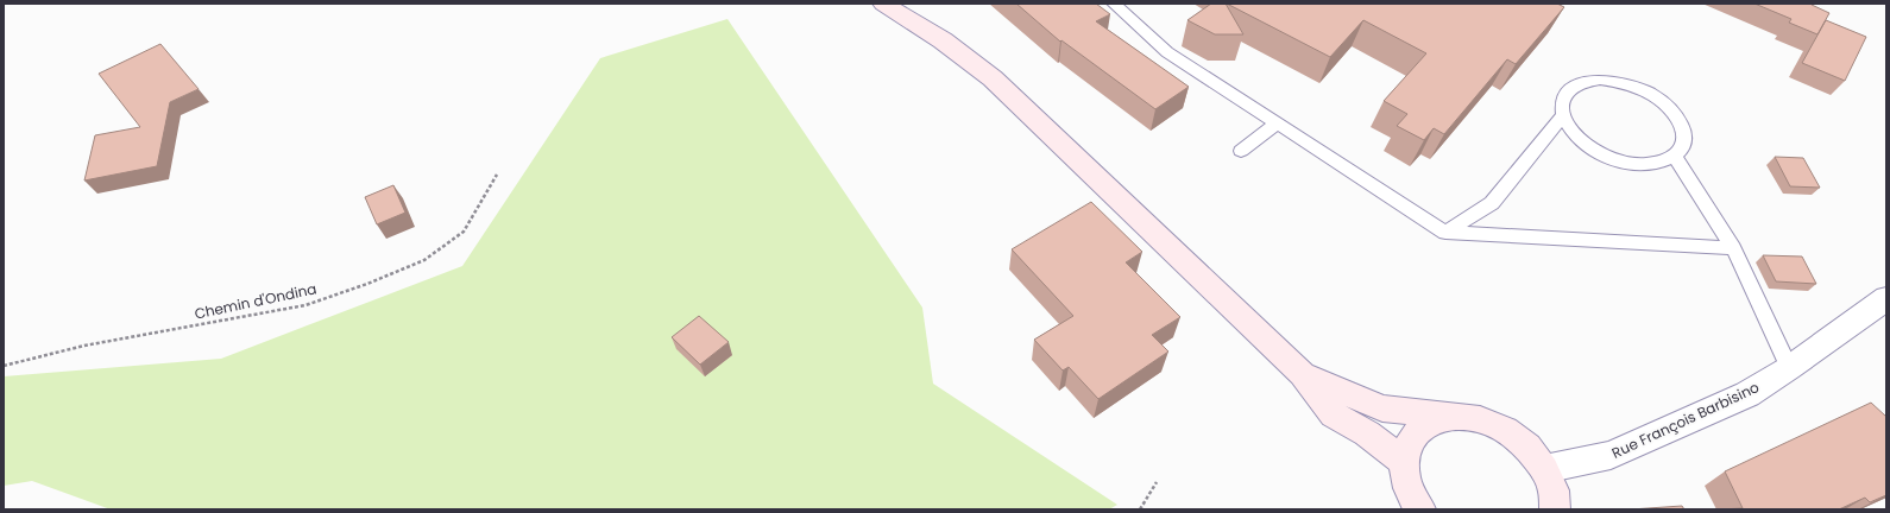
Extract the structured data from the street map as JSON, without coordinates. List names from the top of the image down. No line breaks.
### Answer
{"streets":{"street":["Rue François Barbisino"],"path":["Chemin d'Ondina"]}}
